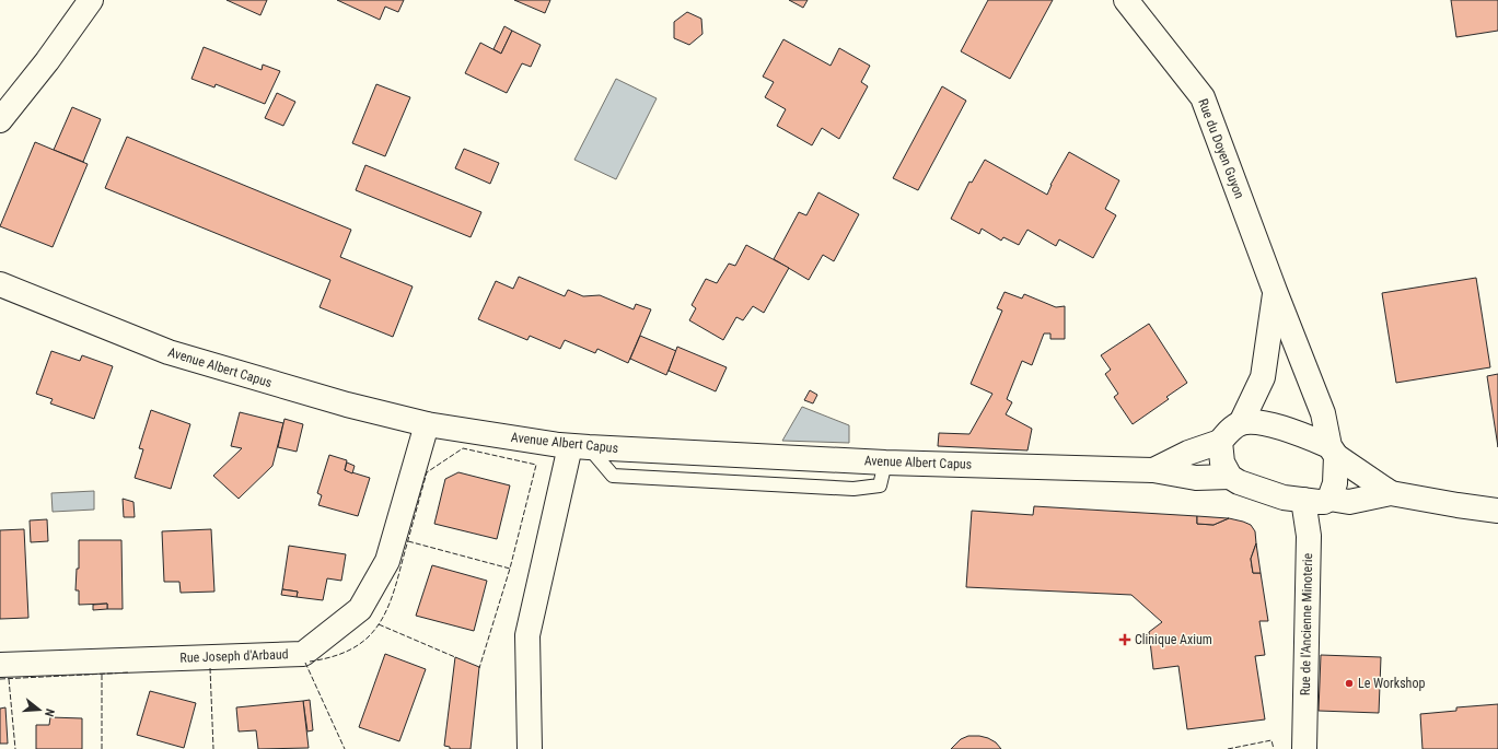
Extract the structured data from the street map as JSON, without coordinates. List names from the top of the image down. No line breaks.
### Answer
{"streets":{"street":["Rue du Doyen Guyon","Avenue Albert Capus","Rue de l'Ancienne Minoterie","Rue Joseph d'Arbaud"]},"crossings":[["Avenue Albert Capus","Rue Joseph d'Arbaud"]],"places":{"health":["Clinique Axium"],"other":["Le Workshop"]},"north":"right"}
